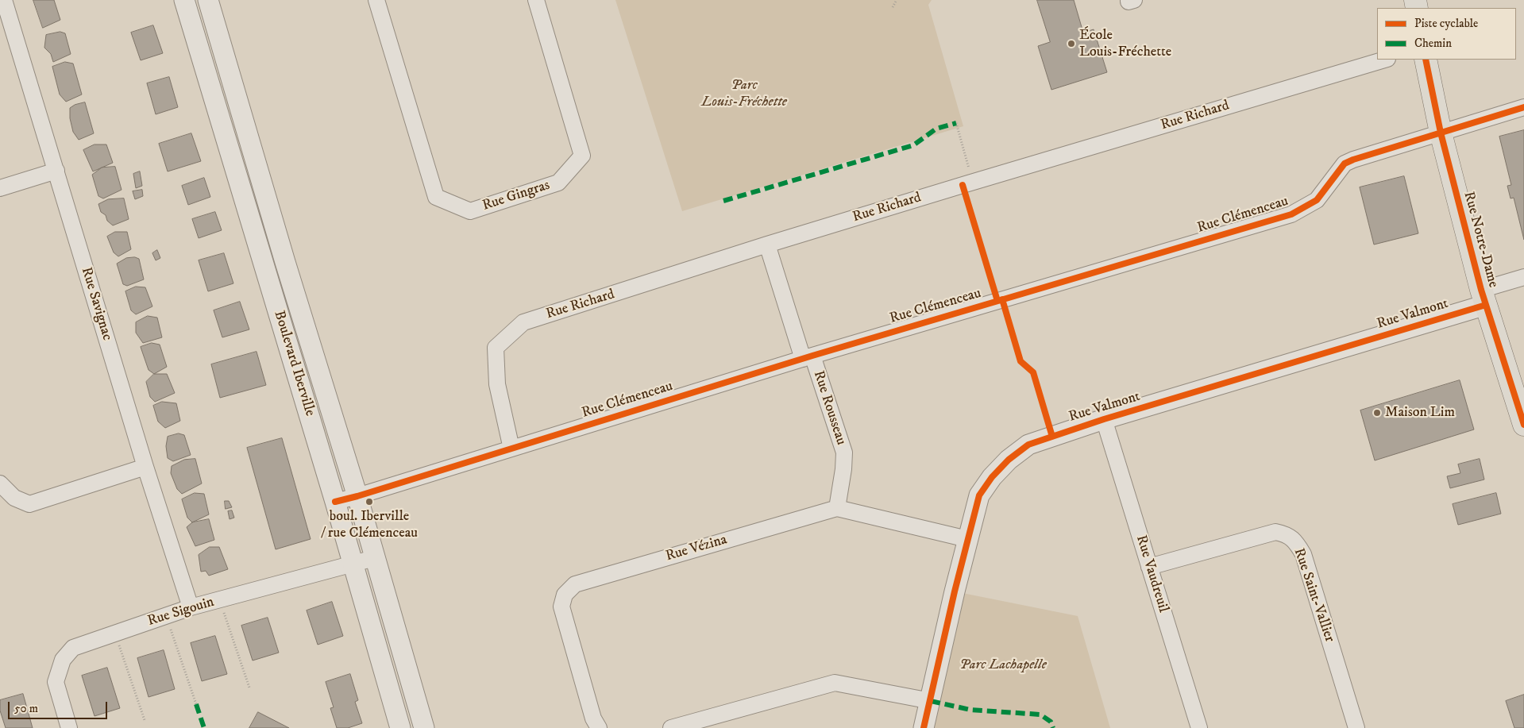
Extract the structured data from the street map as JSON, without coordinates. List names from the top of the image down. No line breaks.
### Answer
{"streets":{"main road":["Rue Notre-Dame"],"street":["Rue Richard","Rue Gingras","Rue Clémenceau","Rue Savignac","Rue Valmont","Boulevard Iberville","Rue Rousseau","Rue Vézina","Rue Vaudreuil","Rue Saint-Vallier","Rue Sigouin"]},"crossings":[["Rue Richard","Rue Clémenceau"],["Rue Richard","Rue Rousseau"],["Rue Clémenceau","Rue Notre-Dame"],["Rue Clémenceau","Boulevard Iberville"],["Rue Clémenceau","Rue Rousseau"],["Rue Notre-Dame","Rue Valmont"],["Rue Savignac","Rue Sigouin"],["Rue Valmont","Rue Vézina"],["Rue Valmont","Rue Vaudreuil"],["Boulevard Iberville","Rue Sigouin"],["Rue Rousseau","Rue Vézina"],["Rue Vaudreuil","Rue Saint-Vallier"]],"parks":["Parc Louis-Fréchette","Parc Lachapelle"],"places":["École Louis-Fréchette","Maison Lim","boul. Iberville / rue Clémenceau"],"legend":["Piste cyclable","Chemin"],"scale_bar":"50 m"}
